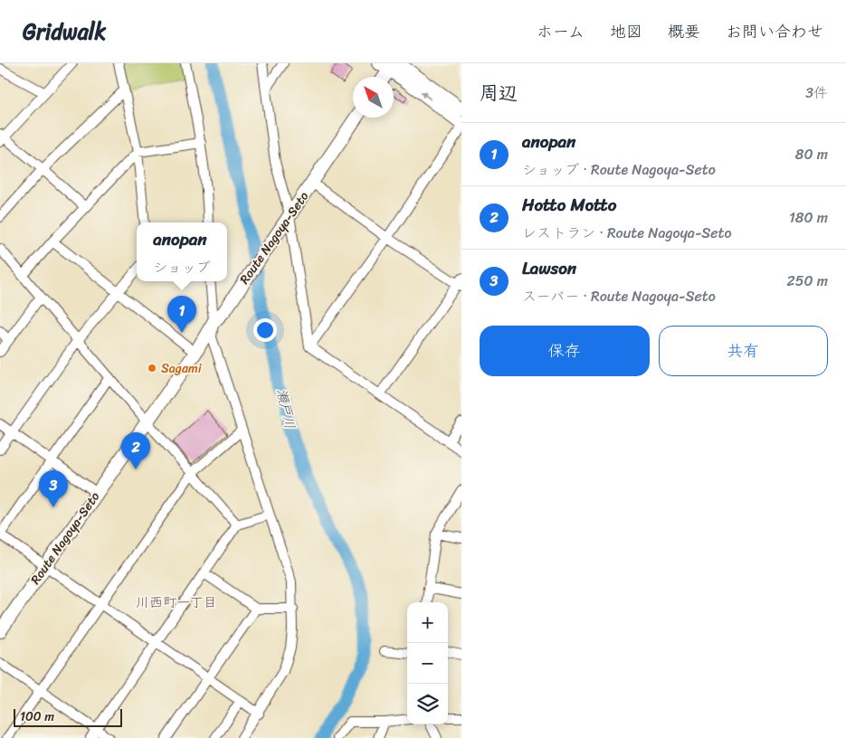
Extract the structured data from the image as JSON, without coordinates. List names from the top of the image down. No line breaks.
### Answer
{"streets":{"main road":["Route Nagoya-Seto"]},"districts":["川西町一丁目"],"water":["瀬戸川"],"places":["Sagami"],"scale_bar":"100 m","north":"top left","page":{"header":"Gridwalk","nav":["ホーム","地図","概要","お問い合わせ"],"heading":["周辺","3件"],"list":[{"mark":"1","name":"anopan","note":"ショップ · Route Nagoya-Seto","value":"80 m"},{"mark":"2","name":"Hotto Motto","note":"レストラン · Route Nagoya-Seto","value":"180 m"},{"mark":"3","name":"Lawson","note":"スーパー · Route Nagoya-Seto","value":"250 m"}],"popup":["anopan","ショップ"],"pins":["1","2","3"],"buttons":["保存","共有"],"map_buttons":["+","−"],"scale":"100 m"}}
